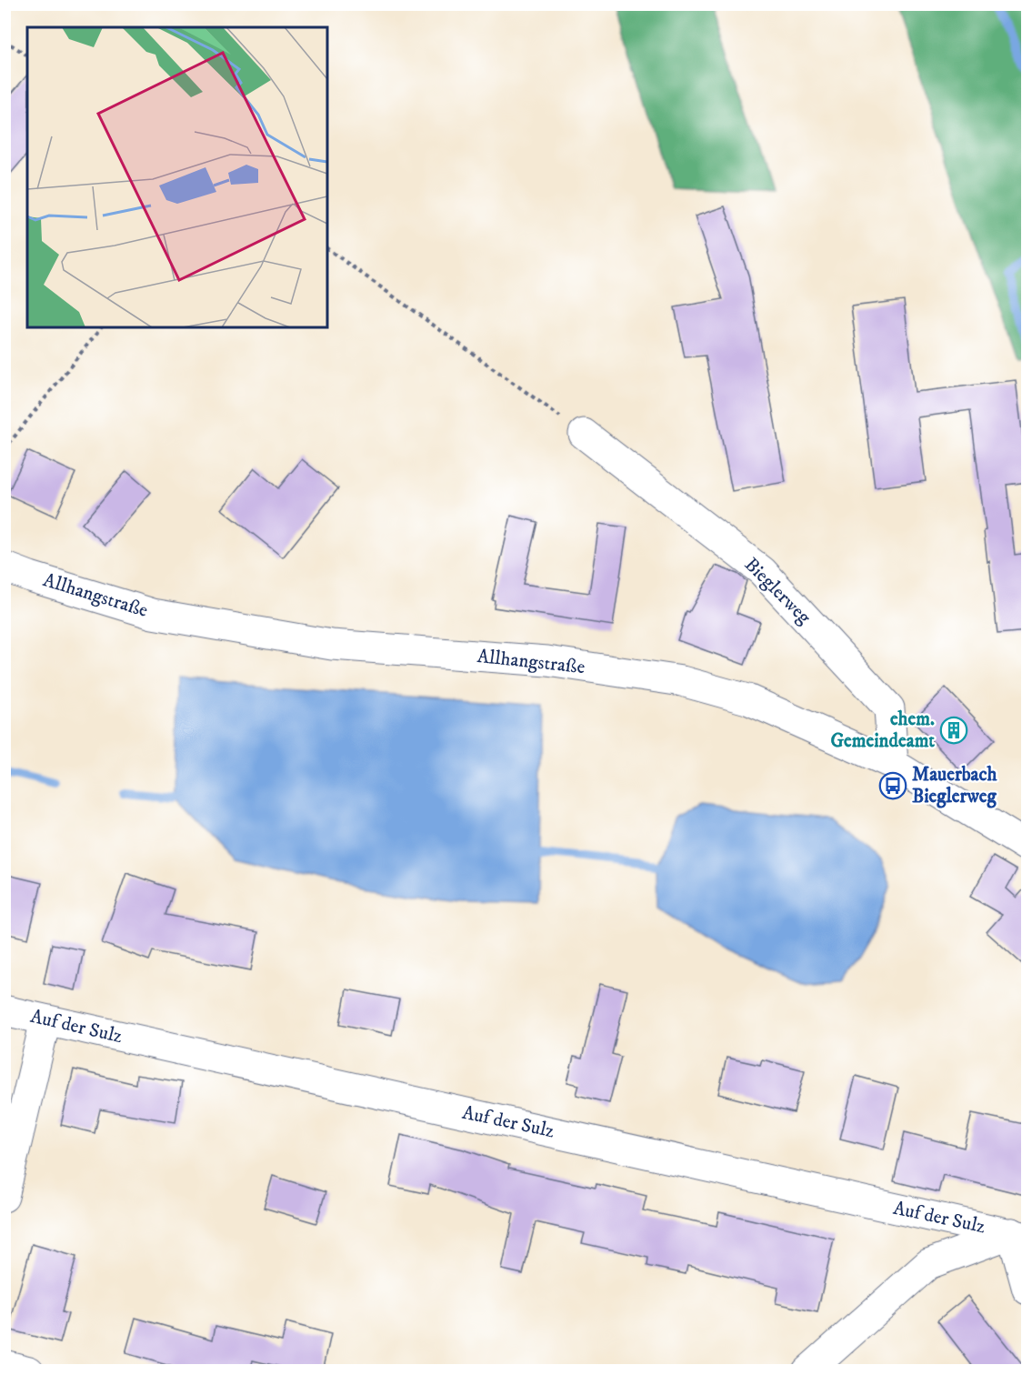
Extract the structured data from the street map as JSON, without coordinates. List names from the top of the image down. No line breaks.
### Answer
{"streets":{"street":["Bieglerweg","Allhangstraße","Auf der Sulz"]},"crossings":[["Bieglerweg","Allhangstraße"]],"places":{"building":["ehem. Gemeindeamt"],"bus stop":["Mauerbach Bieglerweg"]}}
